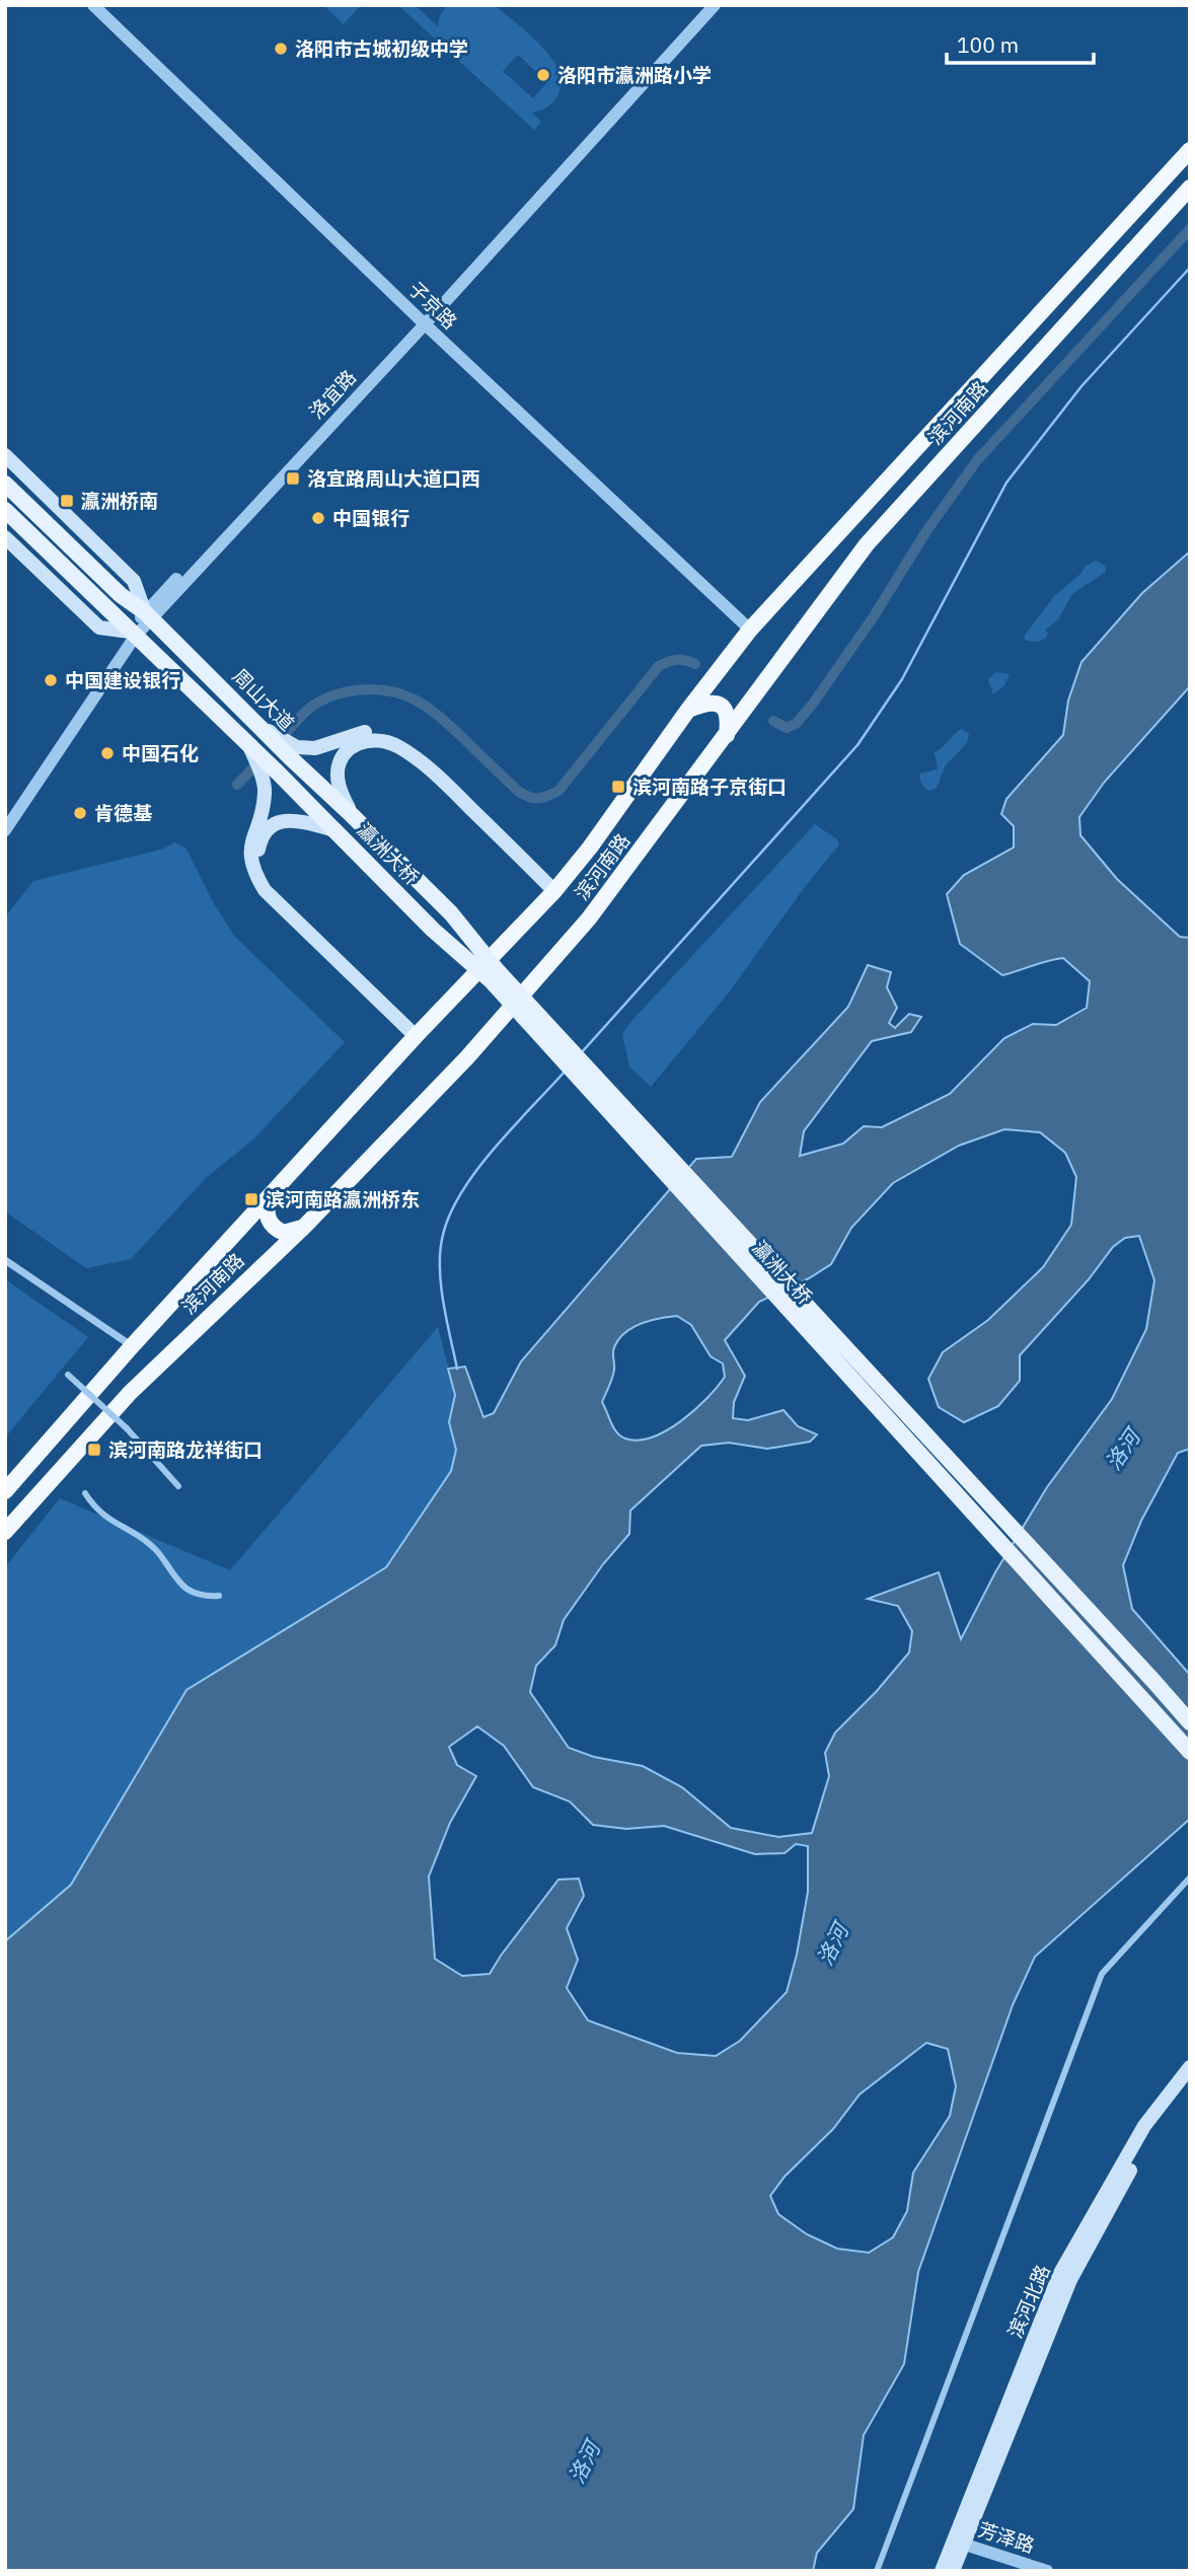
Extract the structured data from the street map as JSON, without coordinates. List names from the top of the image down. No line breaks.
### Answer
{"streets":{"highway":["滨河南路"],"main road":["周山大道","瀛洲大桥","滨河北路"],"street":["子京路","洛宜路","芳泽路"]},"crossings":[["子京路","洛宜路"],["子京路","滨河南路"],["洛宜路","周山大道"],["周山大道","瀛洲大桥"],["滨河北路","芳泽路"]],"water":["洛河"],"places":{"other":["洛阳市古城初级中学","洛阳市瀛洲路小学","中国银行","中国建设银行","中国石化","肯德基"],"transit":["洛宜路周山大道口西","瀛洲桥南","滨河南路子京街口","滨河南路瀛洲桥东","滨河南路龙祥街口"]},"scale_bar":"100 m"}
